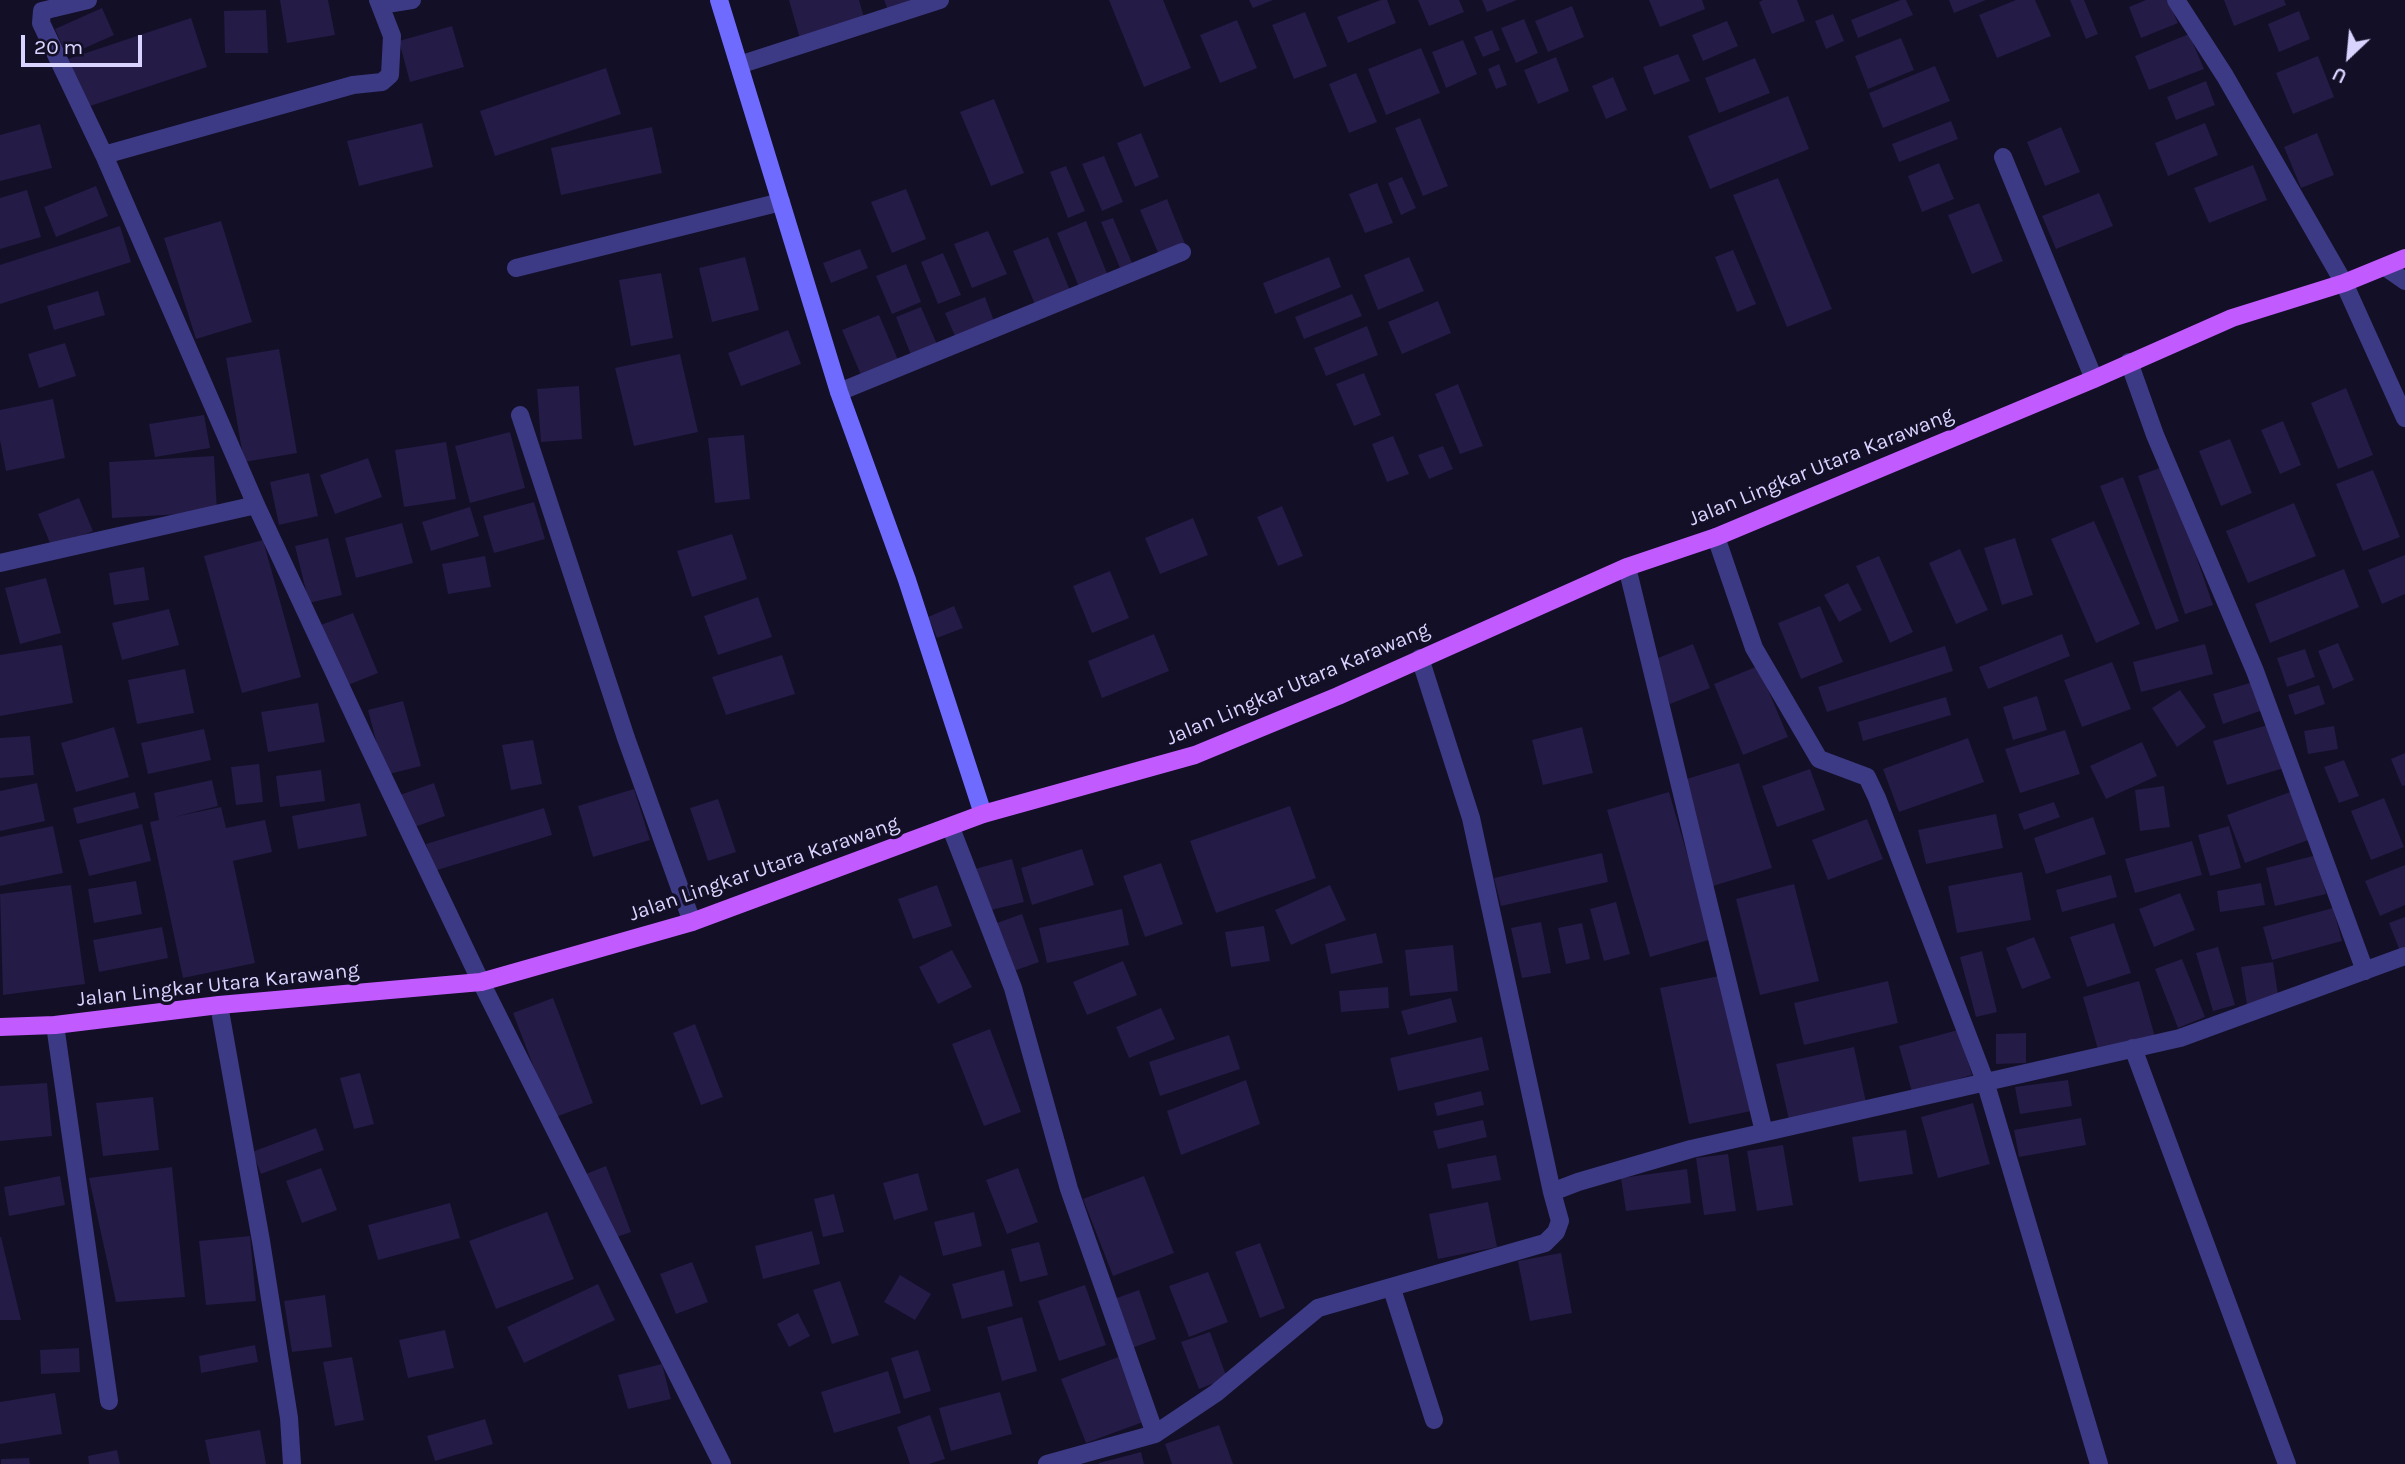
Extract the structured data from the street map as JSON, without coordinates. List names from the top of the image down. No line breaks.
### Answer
{"streets":{"main road":["Jalan Lingkar Utara Karawang"]},"scale_bar":"20 m","north":"bottom left"}
